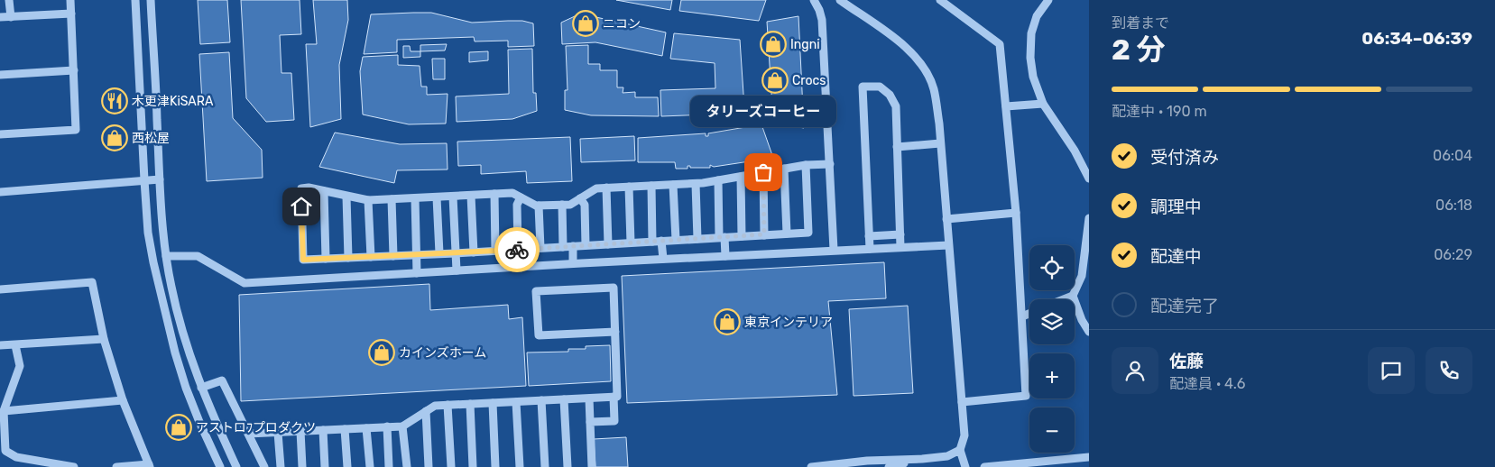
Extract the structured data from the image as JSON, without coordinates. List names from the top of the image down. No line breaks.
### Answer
{"places":{"shop":["ニコン","Ingni","Crocs","西松屋","東京インテリア","カインズホーム","アストロﾌプロダクツ"],"restaurant":["木更津KiSARA"],"other":["タリーズコーヒー"]},"page":{"heading":["2 分","到着まで","06:34–06:39"],"panel":["佐藤","配達員 · 4.6"],"bar":"配達中 · 190 m","bubble":"タリーズコーヒー","list":[["受付済み","06:04"],["調理中","06:18"],["配達中","06:29"],"配達完了"],"map_buttons":["+","−"]}}
